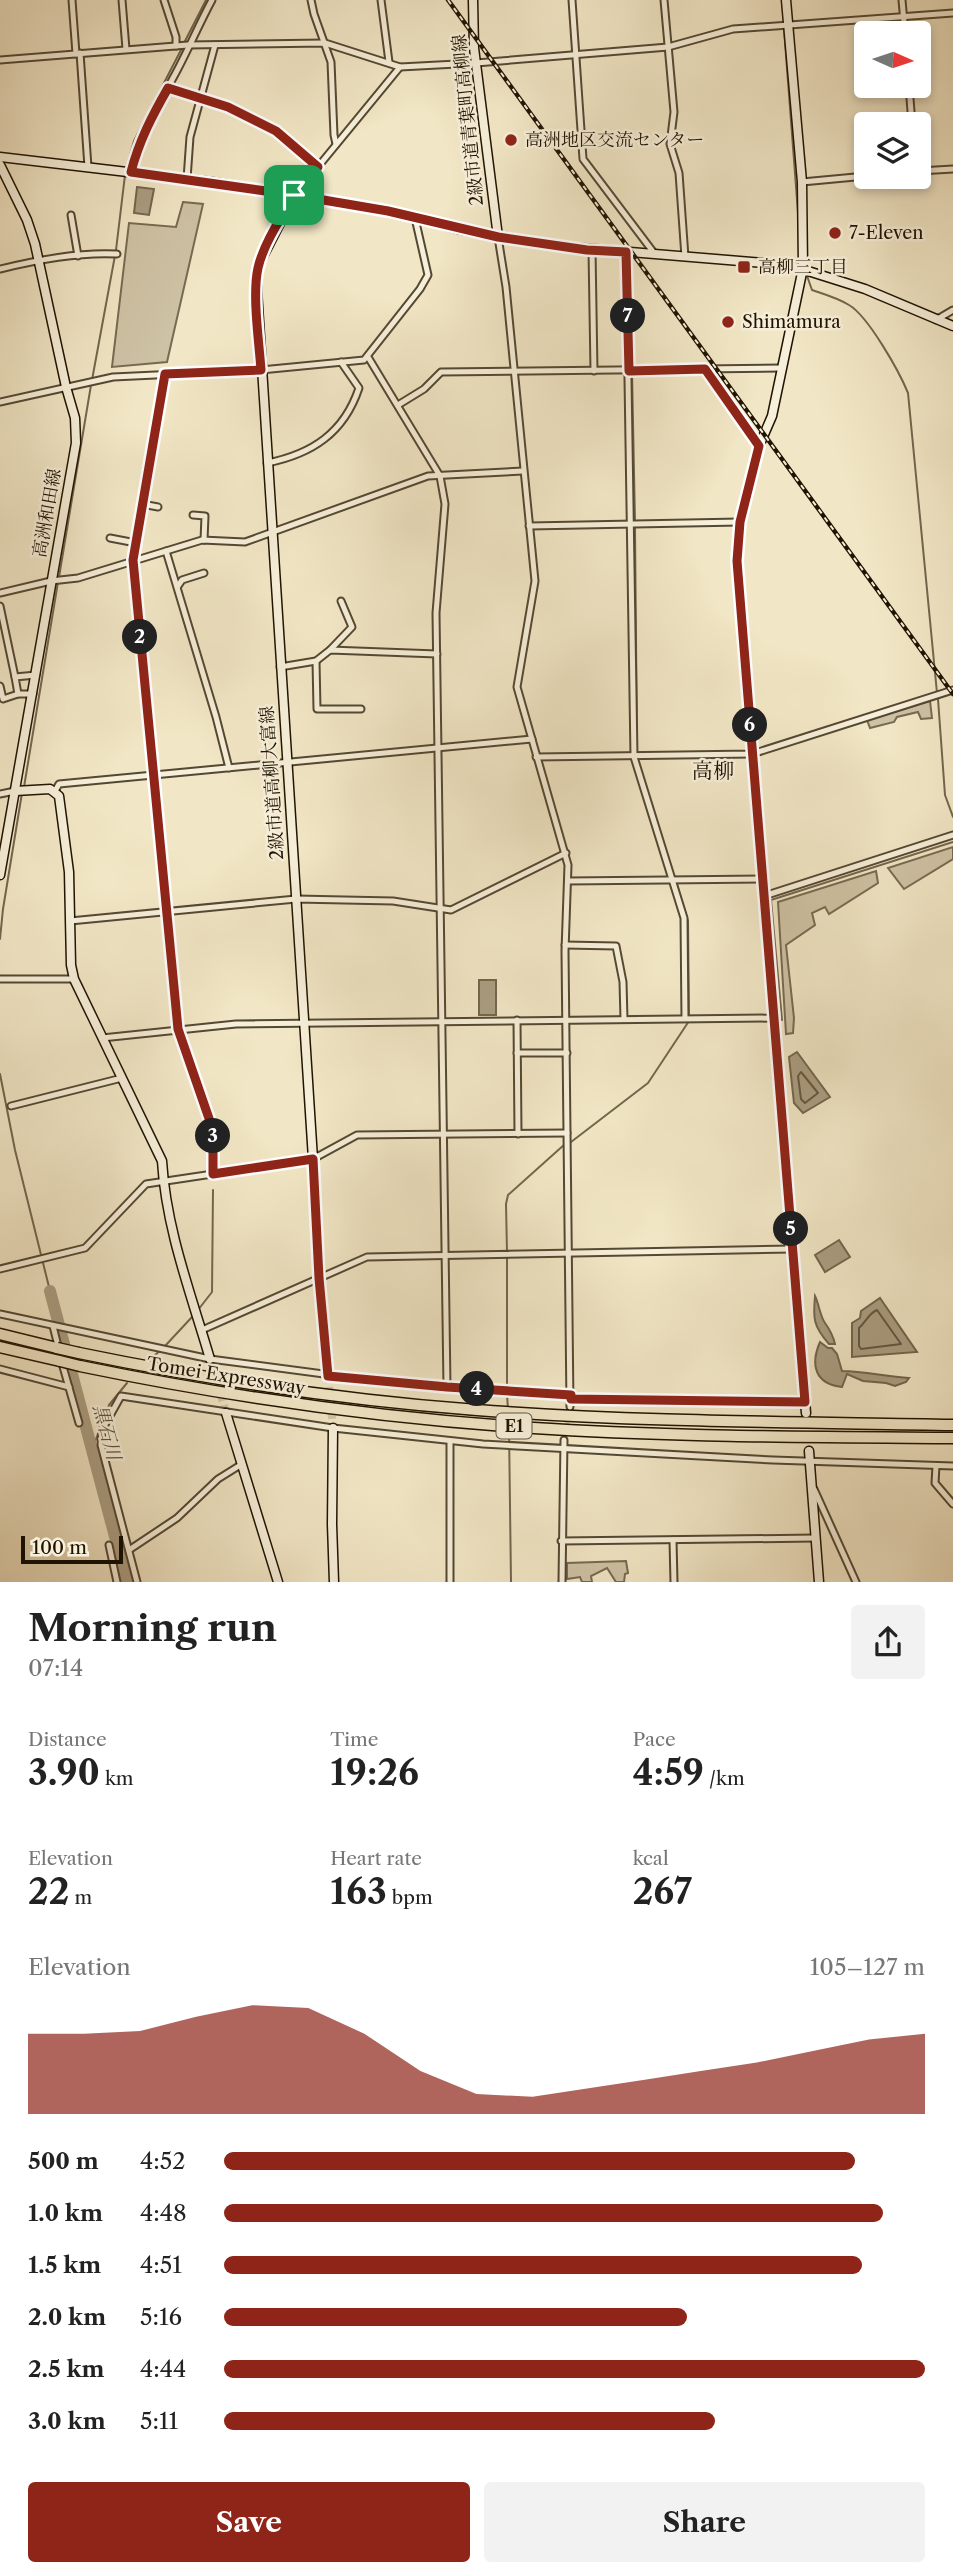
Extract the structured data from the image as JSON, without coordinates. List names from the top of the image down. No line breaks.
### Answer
{"streets":{"highway":["Tomei Expressway","E1"],"street":["2級市道青葉町高柳線","高洲和田線","2級市道高柳大富線"]},"districts":["高柳"],"water":["黒石川"],"places":{"other":["高洲地区交流センター","7-Eleven","Shimamura"],"transit":["高柳三丁目"]},"scale_bar":"100 m","north":"right","page":{"pins":["7","2","6","3","5","4"],"scale":"100 m","heading":["Morning run","07:14"],"stats":[["Distance","3.90 km"],["Time","19:26"],["Pace","4:59 /km"],["Elevation","22 m"],["Heart rate","163 bpm"],["kcal","267"]],"chart":["Elevation","105–127 m"],"list":[{"name":"500 m","note":"4:52"},{"name":"1.0 km","note":"4:48"},{"name":"1.5 km","note":"4:51"},{"name":"2.0 km","note":"5:16"},{"name":"2.5 km","note":"4:44"},{"name":"3.0 km","note":"5:11"}],"buttons":["Save","Share"]}}
